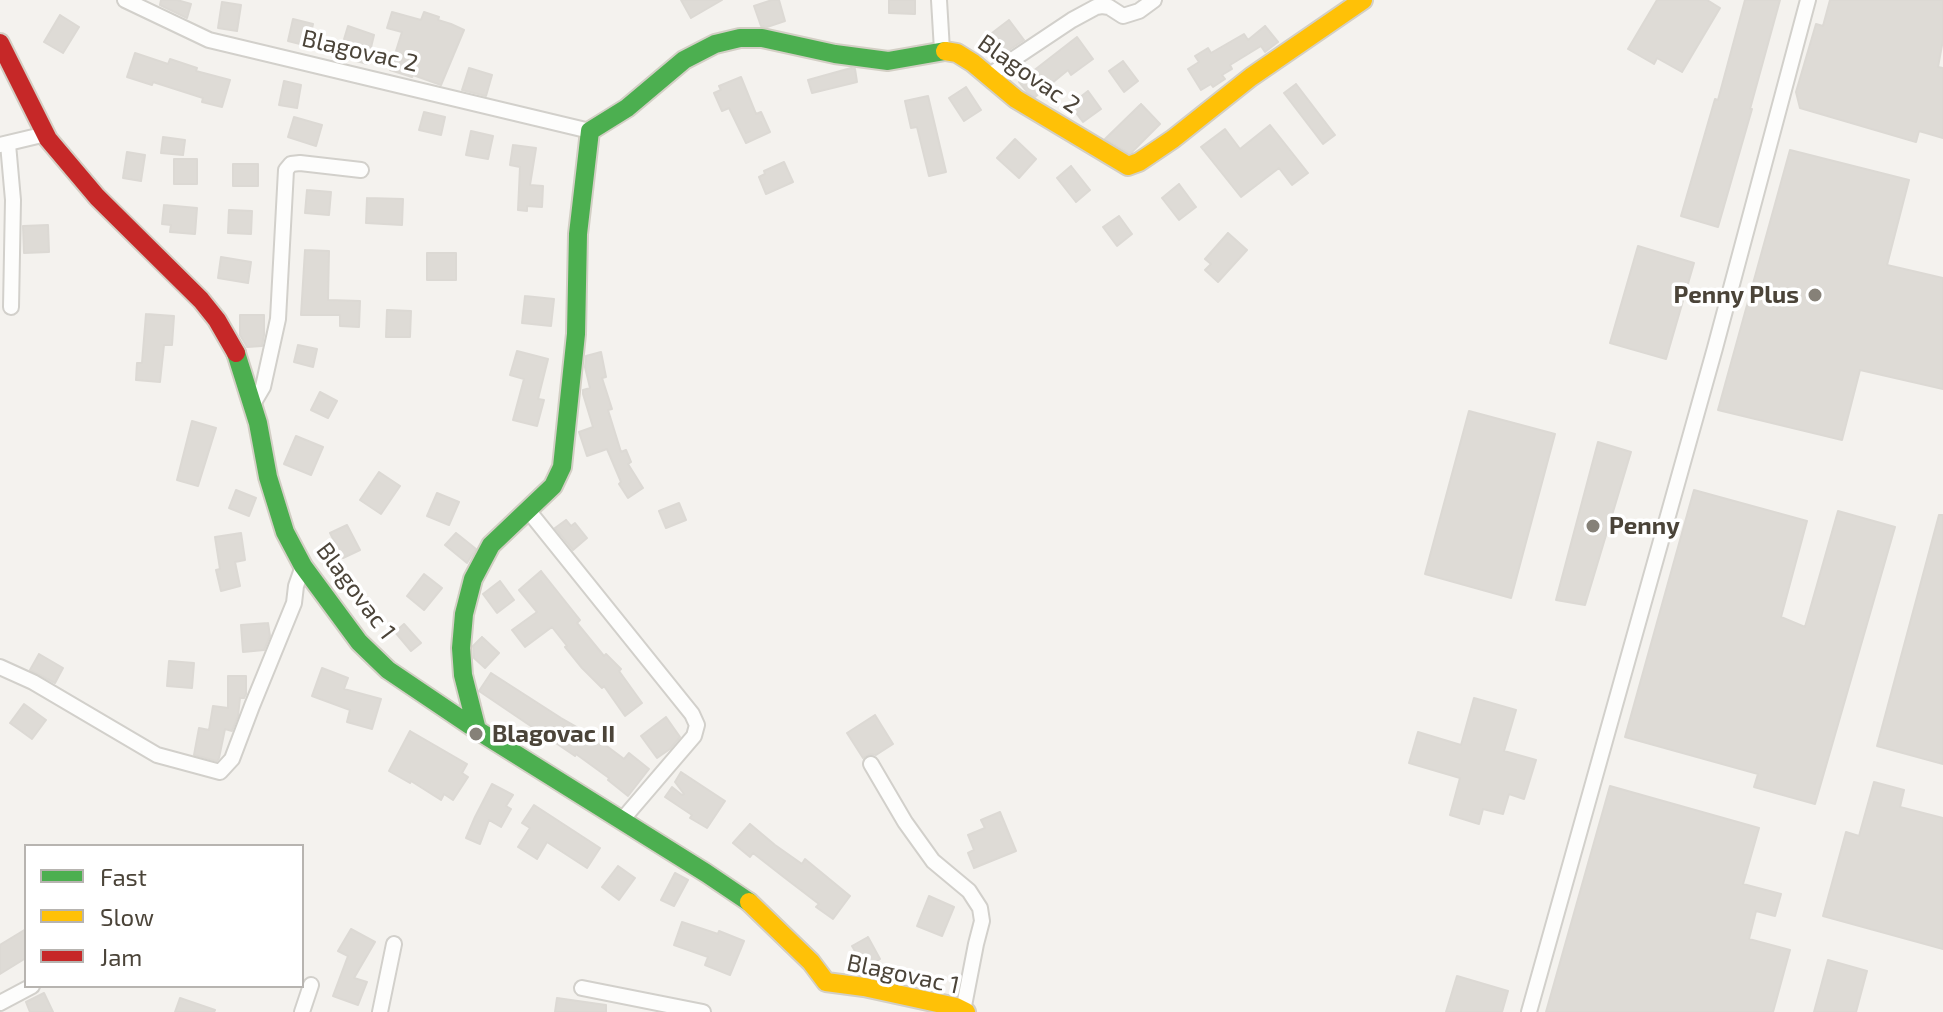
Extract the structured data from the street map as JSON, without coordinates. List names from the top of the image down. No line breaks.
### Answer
{"streets":{"street":["Blagovac 2","Blagovac 1"]},"places":["Penny Plus","Penny","Blagovac II"],"legend":["Fast","Slow","Jam"]}
